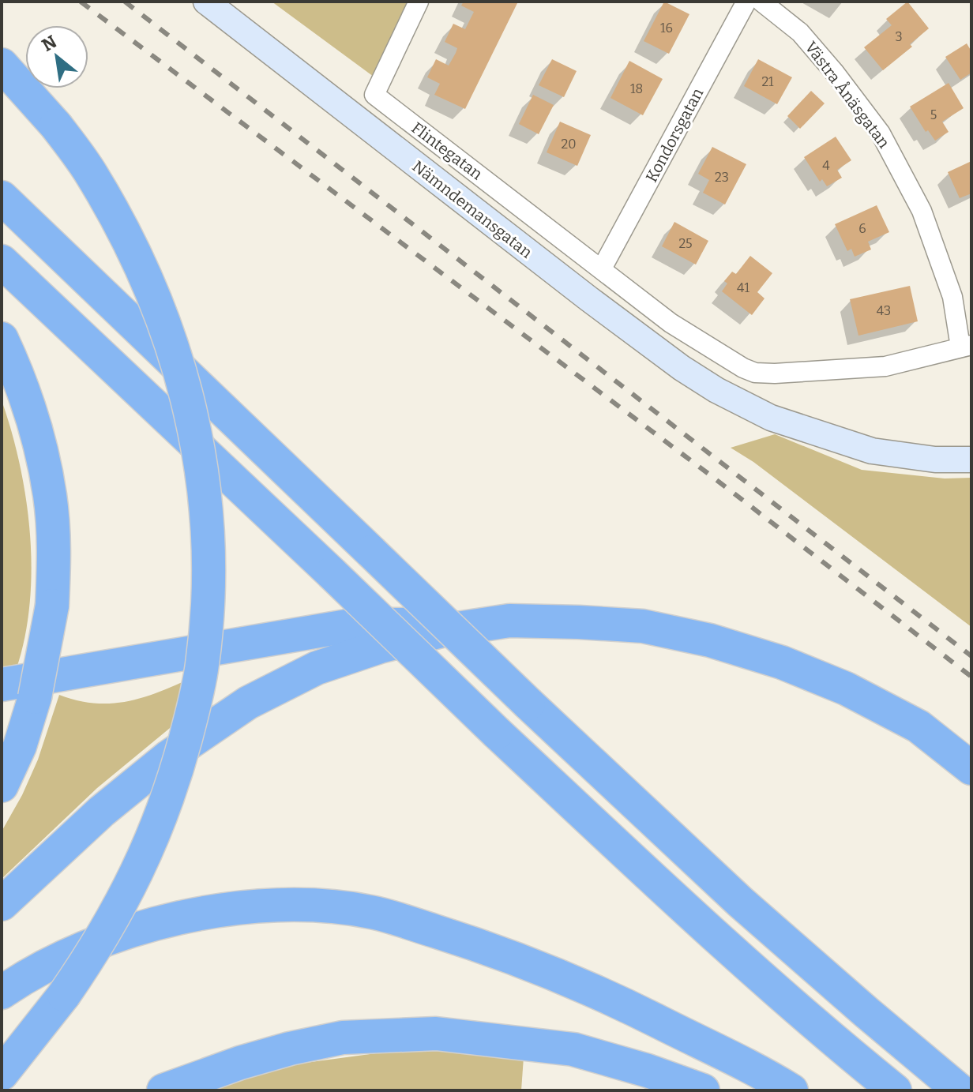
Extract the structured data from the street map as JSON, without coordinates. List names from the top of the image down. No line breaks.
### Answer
{"streets":{"street":["Västra Ånäsgatan","Kondorsgatan","Flintegatan","Nämndemansgatan"]},"crossings":[["Kondorsgatan","Flintegatan"]],"house_numbers":["16","3","21","18","5","20","4","23","6","25","41","43"],"north":"top left"}
